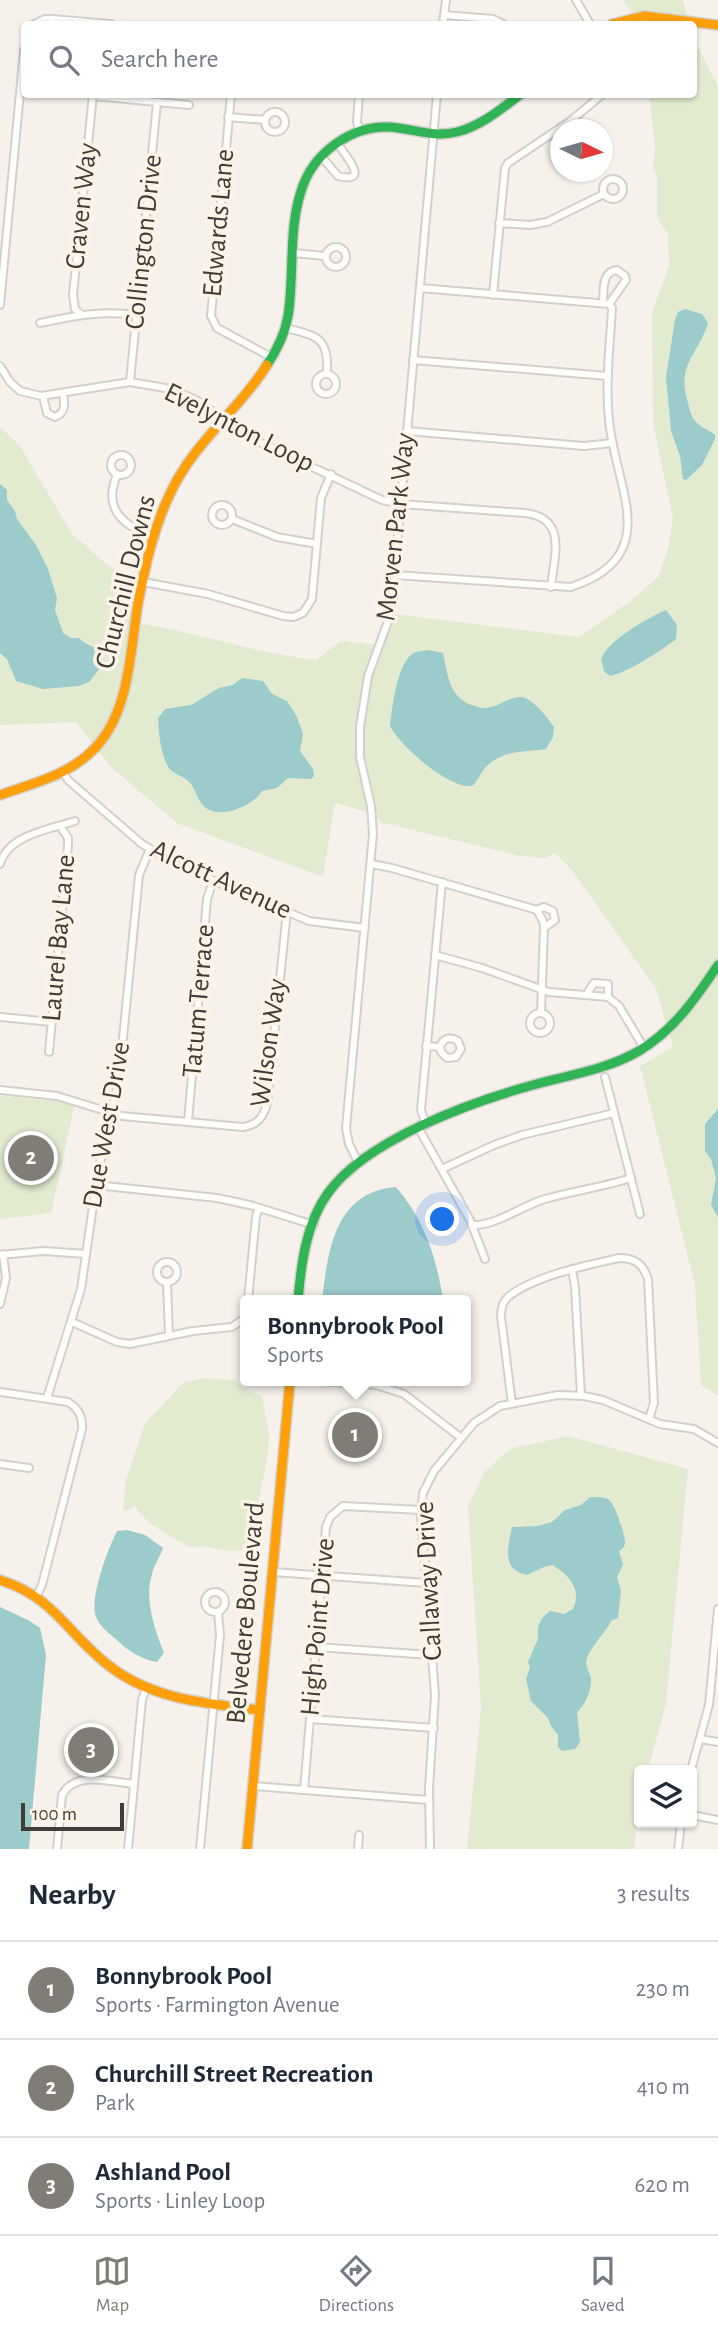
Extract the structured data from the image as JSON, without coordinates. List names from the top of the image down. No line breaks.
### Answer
{"streets":{"street":["Craven Way","Edwards Lane","Collington Drive","Evelynton Loop","Morven Park Way","Churchill Downs","Alcott Avenue","Laurel Bay Lane","Tatum Terrace","Wilson Way","Due West Drive","Callaway Drive","Belvedere Boulevard","High Point Drive"]},"crossings":[["Edwards Lane","Churchill Downs"],["Collington Drive","Evelynton Loop"],["Evelynton Loop","Morven Park Way"],["Evelynton Loop","Churchill Downs"],["Morven Park Way","Churchill Downs"],["Morven Park Way","Alcott Avenue"],["Churchill Downs","Alcott Avenue"],["Alcott Avenue","Tatum Terrace"],["Alcott Avenue","Wilson Way"],["Alcott Avenue","Due West Drive"],["Tatum Terrace","Wilson Way"],["Wilson Way","Due West Drive"],["Callaway Drive","High Point Drive"]],"scale_bar":"100 m","north":"right","page":{"search":"Search here","pins":["2","1","3"],"popup":["Bonnybrook Pool","Sports"],"scale":"100 m","heading":["Nearby","3 results"],"list":[{"mark":"1","name":"Bonnybrook Pool","note":"Sports · Farmington Avenue","value":"230 m"},{"mark":"2","name":"Churchill Street Recreation","note":"Park","value":"410 m"},{"mark":"3","name":"Ashland Pool","note":"Sports · Linley Loop","value":"620 m"}],"nav":["Map","Directions","Saved"]}}
